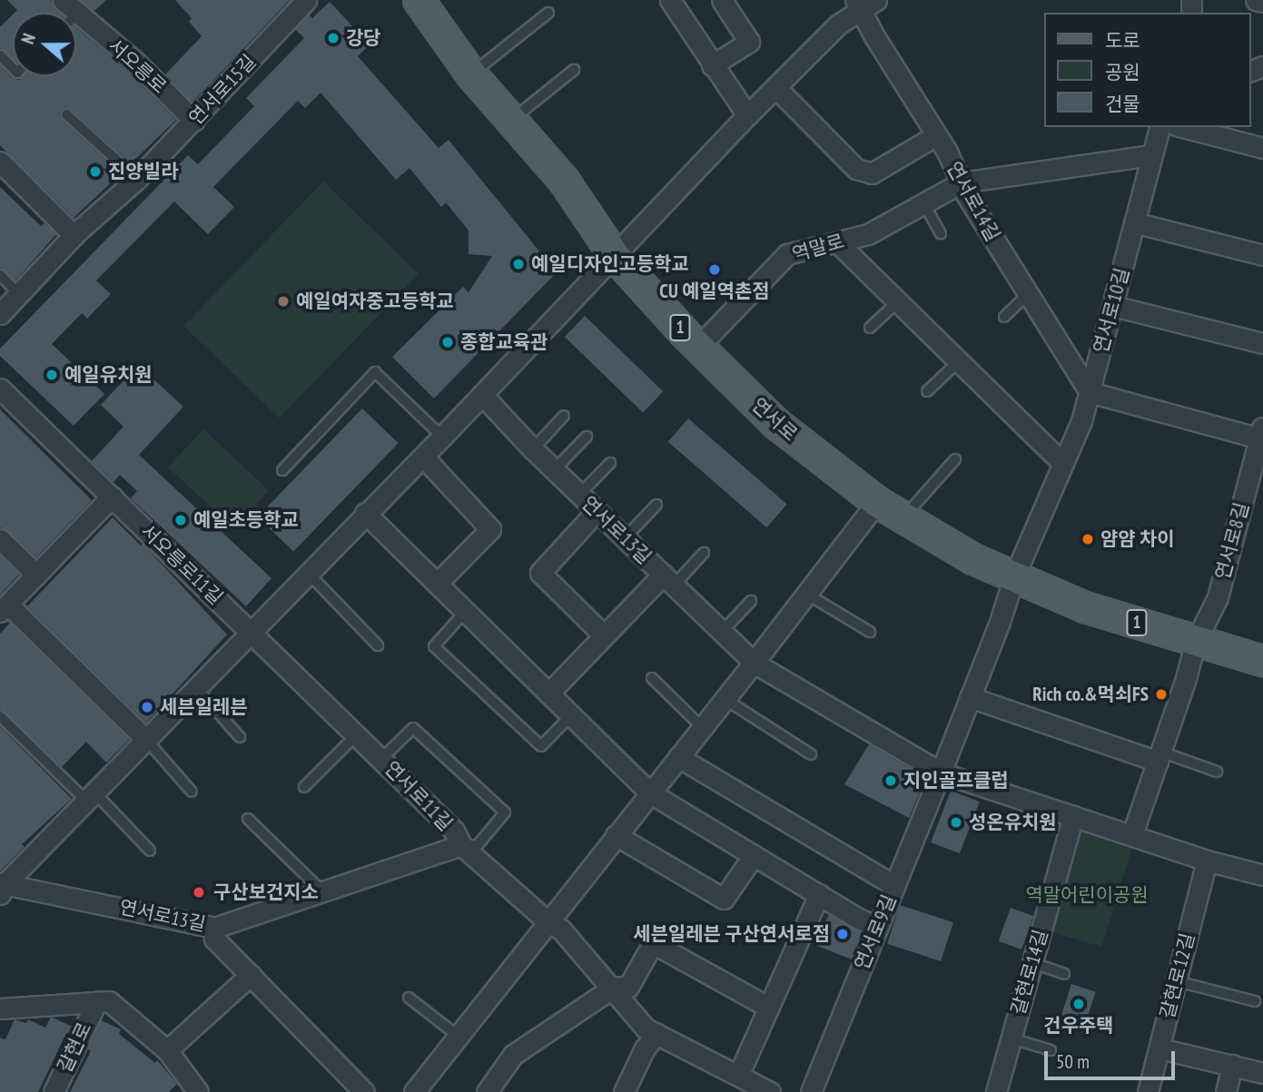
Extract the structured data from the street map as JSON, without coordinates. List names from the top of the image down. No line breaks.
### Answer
{"streets":{"main road":["1","연서로"],"street":["서오릉로","연서로15길","연서로14길","역말로","연서로10길","연서로13길","연서로8길","서오릉로11길","연서로11길","연서로9길","갈현로14길","갈현로12길","갈현로"]},"crossings":[["서오릉로","연서로15길"],["연서로14길","역말로"],["연서로14길","연서로10길"],["연서로14길","연서로"],["연서로14길","연서로13길"],["연서로14길","연서로8길"],["역말로","연서로"],["연서로10길","연서로"],["연서로10길","연서로8길"],["연서로10길","연서로9길"],["연서로","연서로13길"],["연서로","연서로8길"],["연서로","연서로9길"],["연서로13길","서오릉로11길"],["연서로13길","연서로11길"]],"parks":["역말어린이공원"],"places":["강당","진양빌라","예일디자인고등학교","CU 예일역촌점","예일여자중고등학교","종합교육관","예일유치원","예일초등학교","얌얌 차이","Rich co.&먹쇠FS","세븐일레븐","지인골프클럽","성온유치원","구산보건지소","세븐일레븐 구산연서로점","건우주택"],"legend":["도로","공원","건물"],"scale_bar":"50 m","north":"left"}
